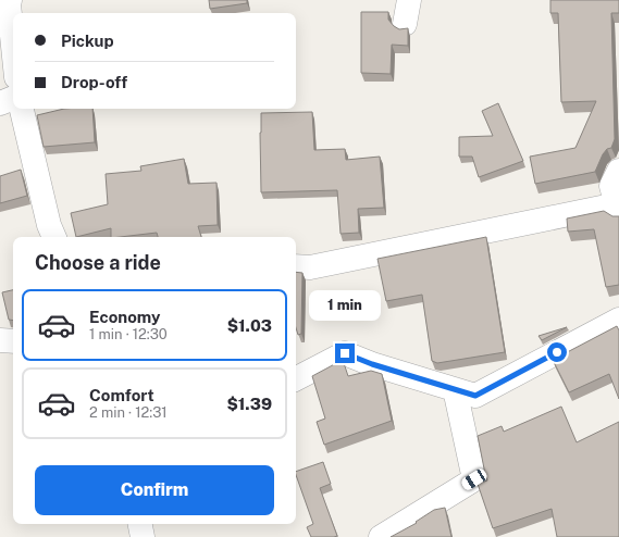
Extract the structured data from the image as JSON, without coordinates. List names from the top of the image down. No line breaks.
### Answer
{"page":{"banner":["Pickup","Drop-off"],"heading":"Choose a ride","list":[{"name":"Economy","note":"1 min · 12:30","value":"$1.03"},{"name":"Comfort","note":"2 min · 12:31","value":"$1.39"}],"bubble":"1 min","buttons":"Confirm"}}
